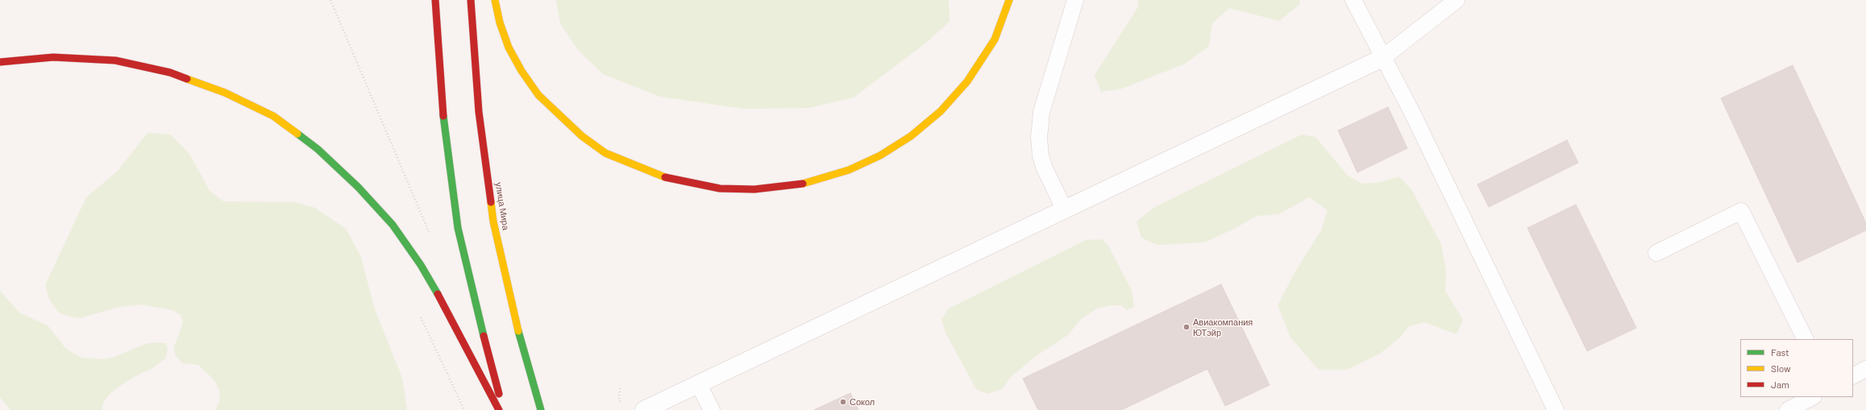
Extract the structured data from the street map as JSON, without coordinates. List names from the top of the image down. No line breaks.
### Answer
{"streets":{"main road":["улица Мира"]},"places":["Авиакомпания ЮТэйр","Сокол"],"legend":["Fast","Slow","Jam"]}
